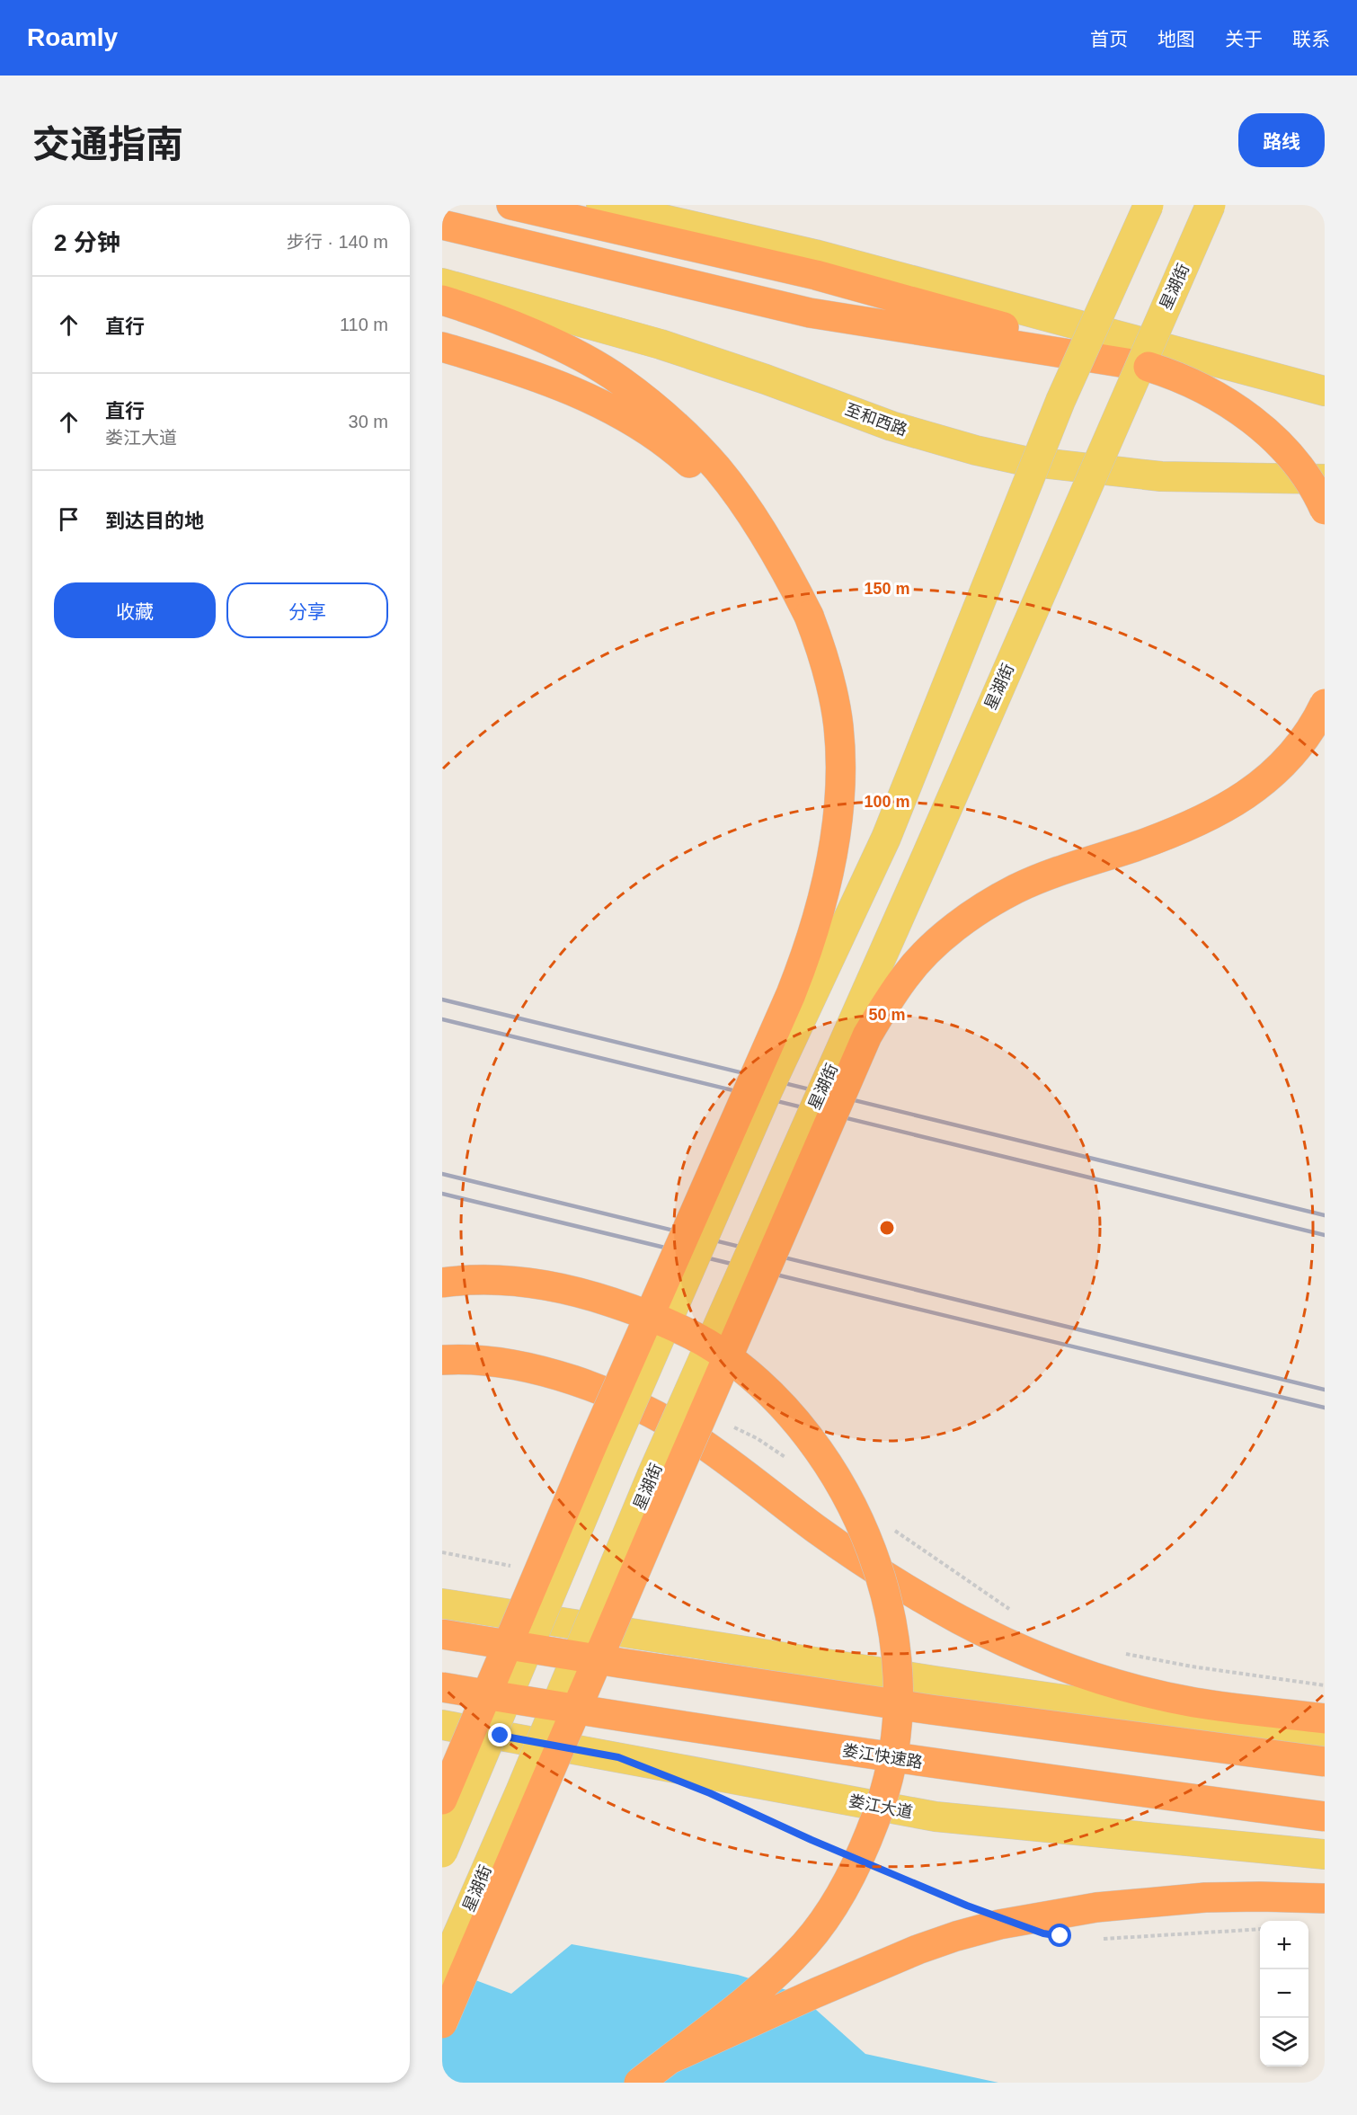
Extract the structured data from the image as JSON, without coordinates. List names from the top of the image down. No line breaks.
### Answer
{"streets":{"highway":["娄江快速路"],"main road":["星湖街","至和西路","娄江大道"]},"page":{"header":"Roamly","nav":["首页","地图","关于","联系"],"title":"交通指南","buttons":["路线",["收藏","分享"]],"heading":["2 分钟","步行 · 140 m"],"list":[["直行","110 m"],["直行","娄江大道","30 m"],"到达目的地"],"map_buttons":["+","−"]},"rings":["150 m","100 m","50 m"]}
